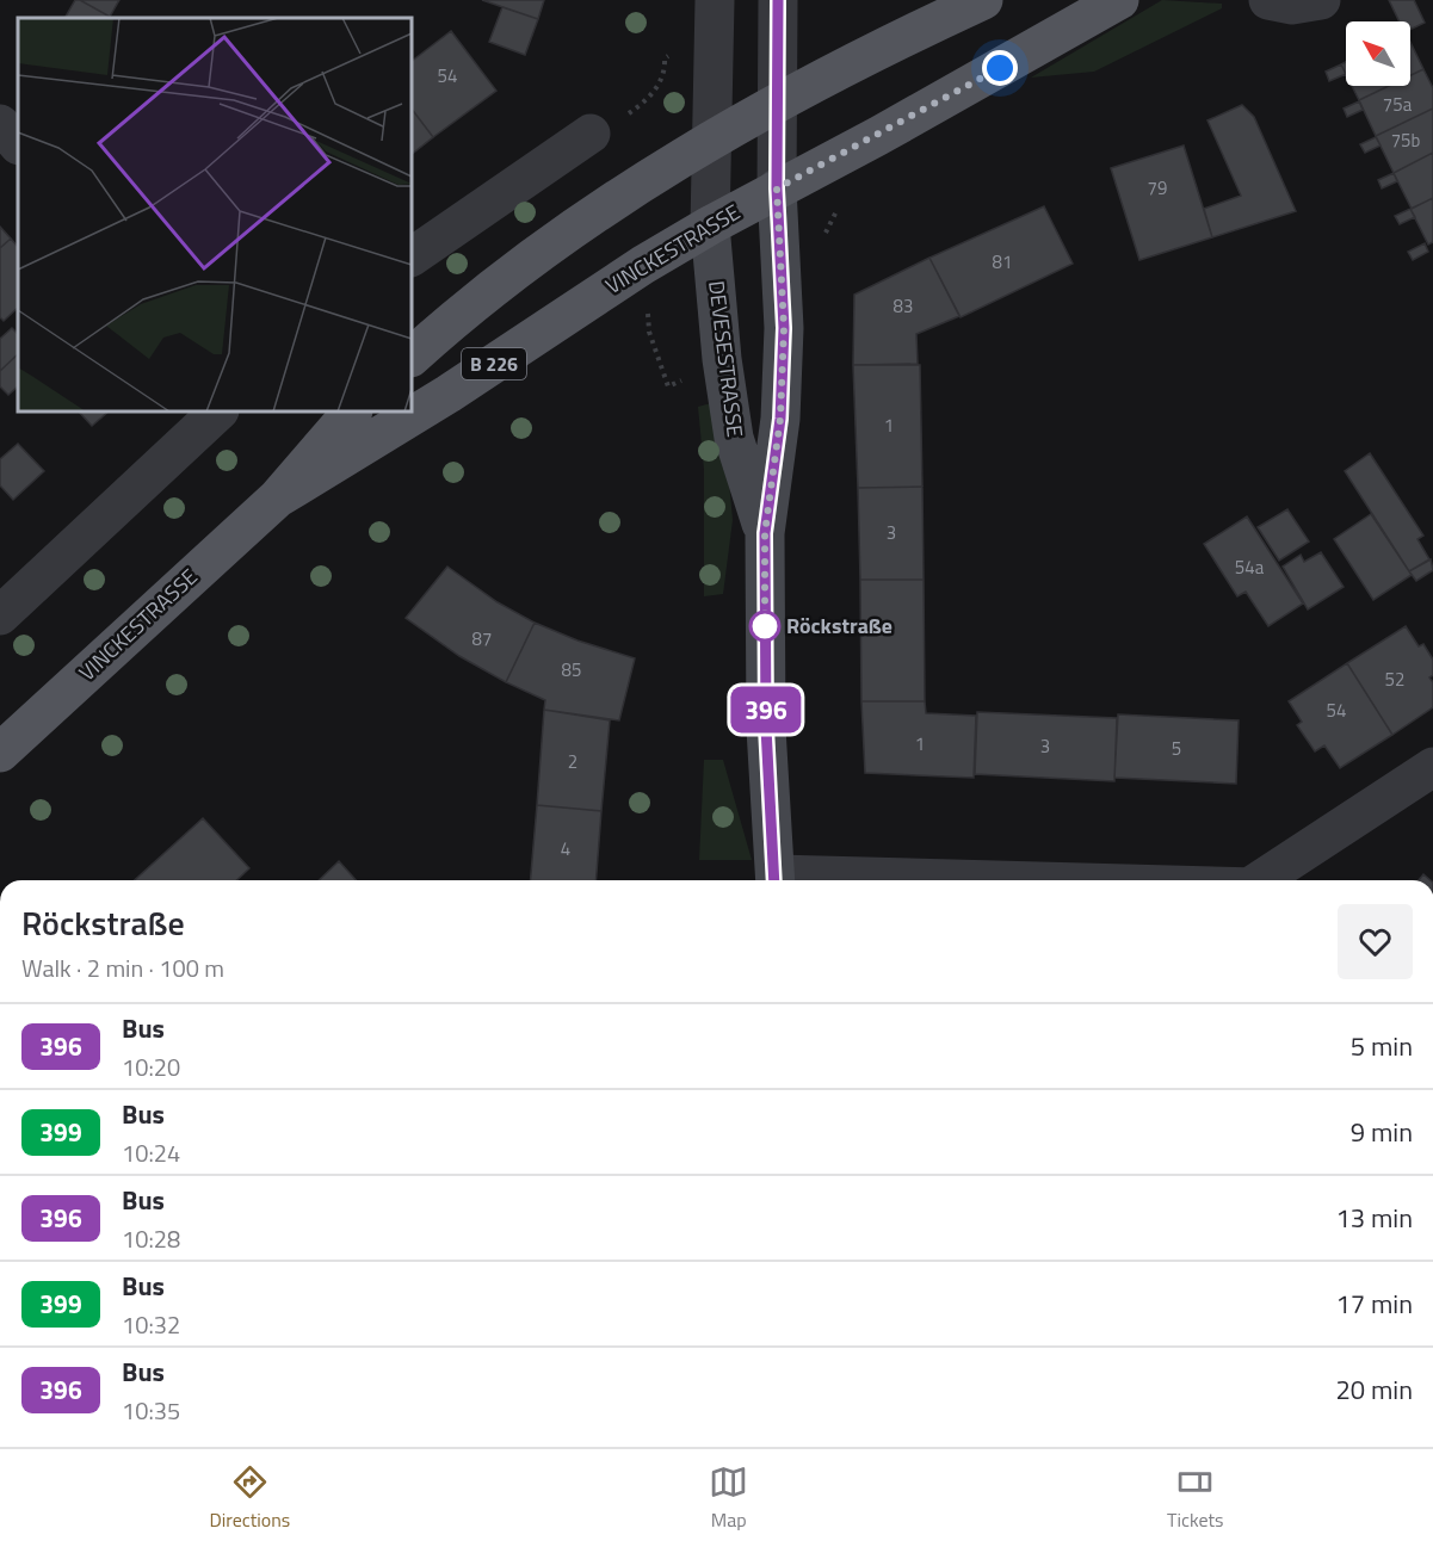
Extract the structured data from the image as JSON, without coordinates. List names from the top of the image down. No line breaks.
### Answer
{"streets":{"main road":["VINCKESTRASSE","B 226"],"street":["DEVESESTRASSE"]},"crossings":[["VINCKESTRASSE","DEVESESTRASSE"]],"places":["Röckstraße"],"lines":["bus line 396"],"house_numbers":["54","75a","75b","79","81","83","1","3","54a","87","85","52","54","1","3","5","2","4"],"north":"top left","page":{"on_map":"396","heading":["Röckstraße","Walk · 2 min · 100 m"],"list":[{"mark":"396","name":"Bus","note":"10:20","value":"5 min"},{"mark":"399","name":"Bus","note":"10:24","value":"9 min"},{"mark":"396","name":"Bus","note":"10:28","value":"13 min"},{"mark":"399","name":"Bus","note":"10:32","value":"17 min"},{"mark":"396","name":"Bus","note":"10:35","value":"20 min"}],"tabs":["Directions","Map","Tickets"]}}
